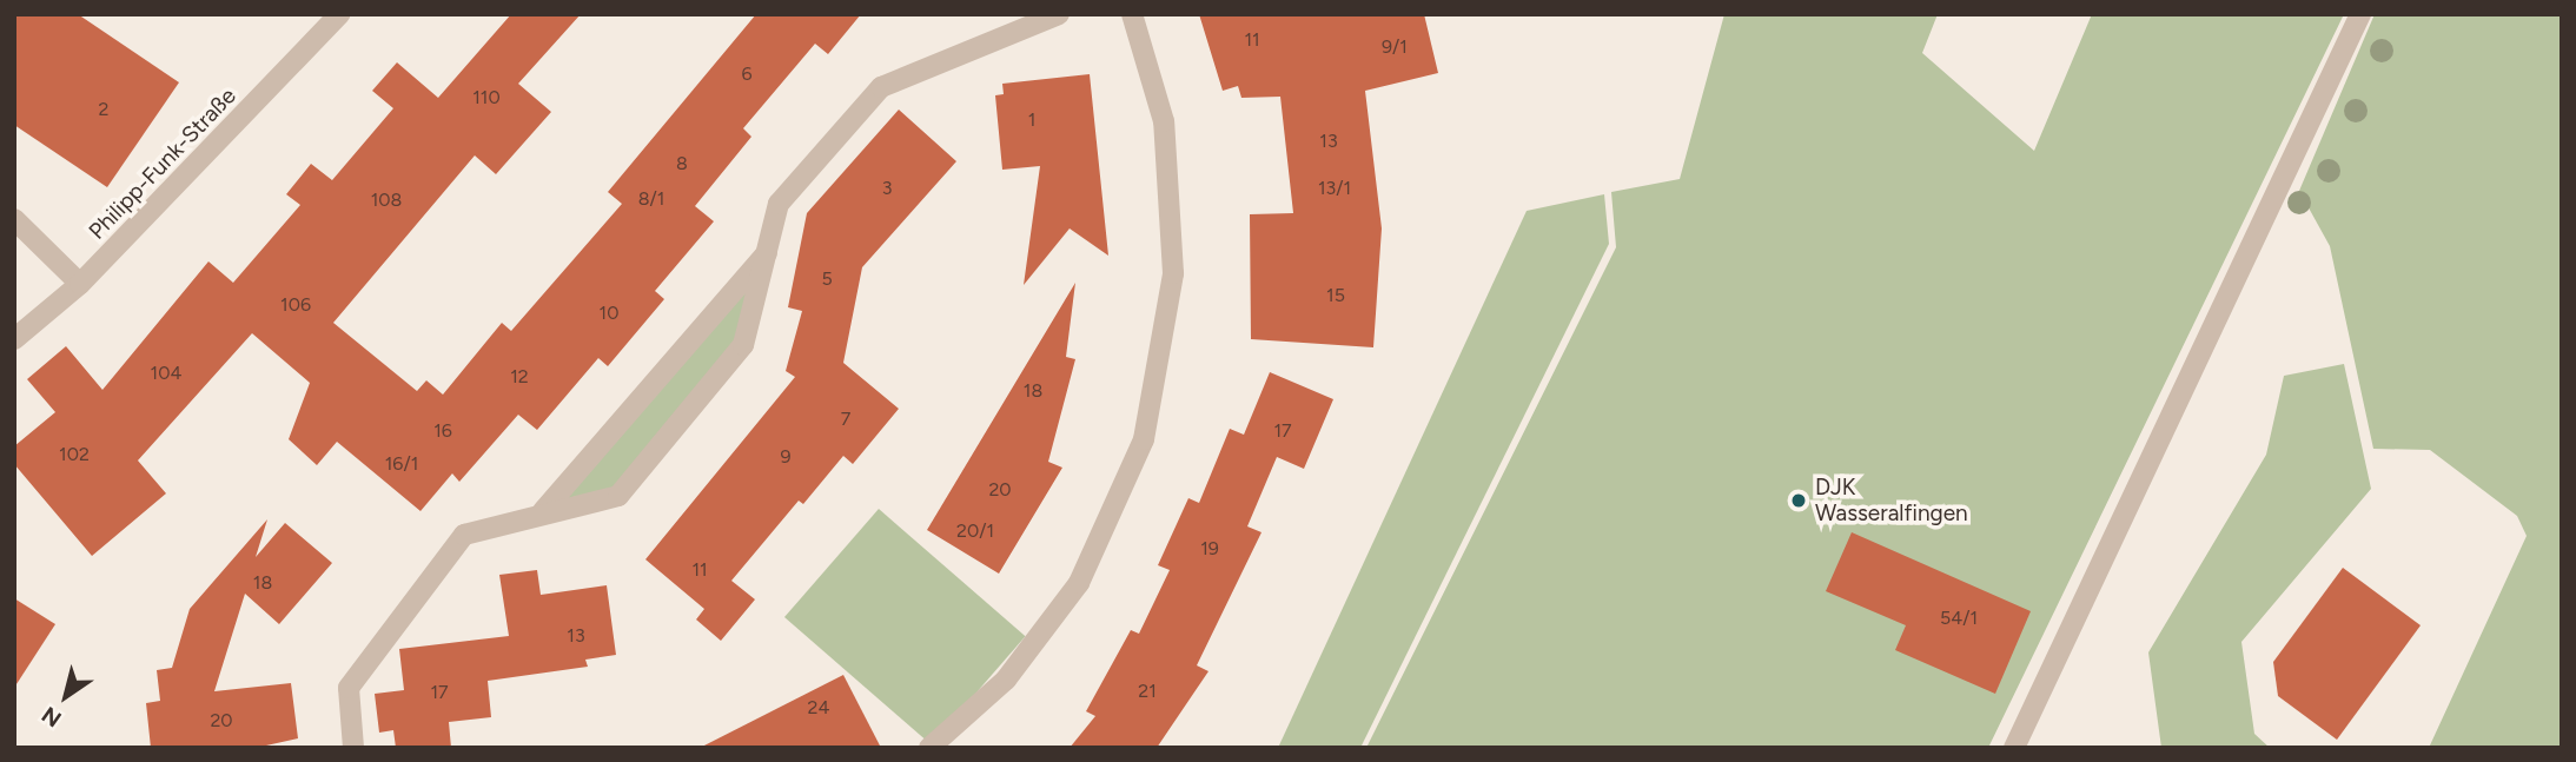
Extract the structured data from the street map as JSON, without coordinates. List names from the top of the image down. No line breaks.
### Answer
{"streets":{"street":["Philipp-Funk-Straße"]},"places":["DJK Wasseralfingen"],"house_numbers":["11","9/1","6","110","2","1","13","8","3","13/1","8/1","108","5","15","106","10","104","12","18","7","16","17","102","9","16/1","20","20/1","19","11","18","54/1","13","21","17","24","20"],"north":"bottom left"}
